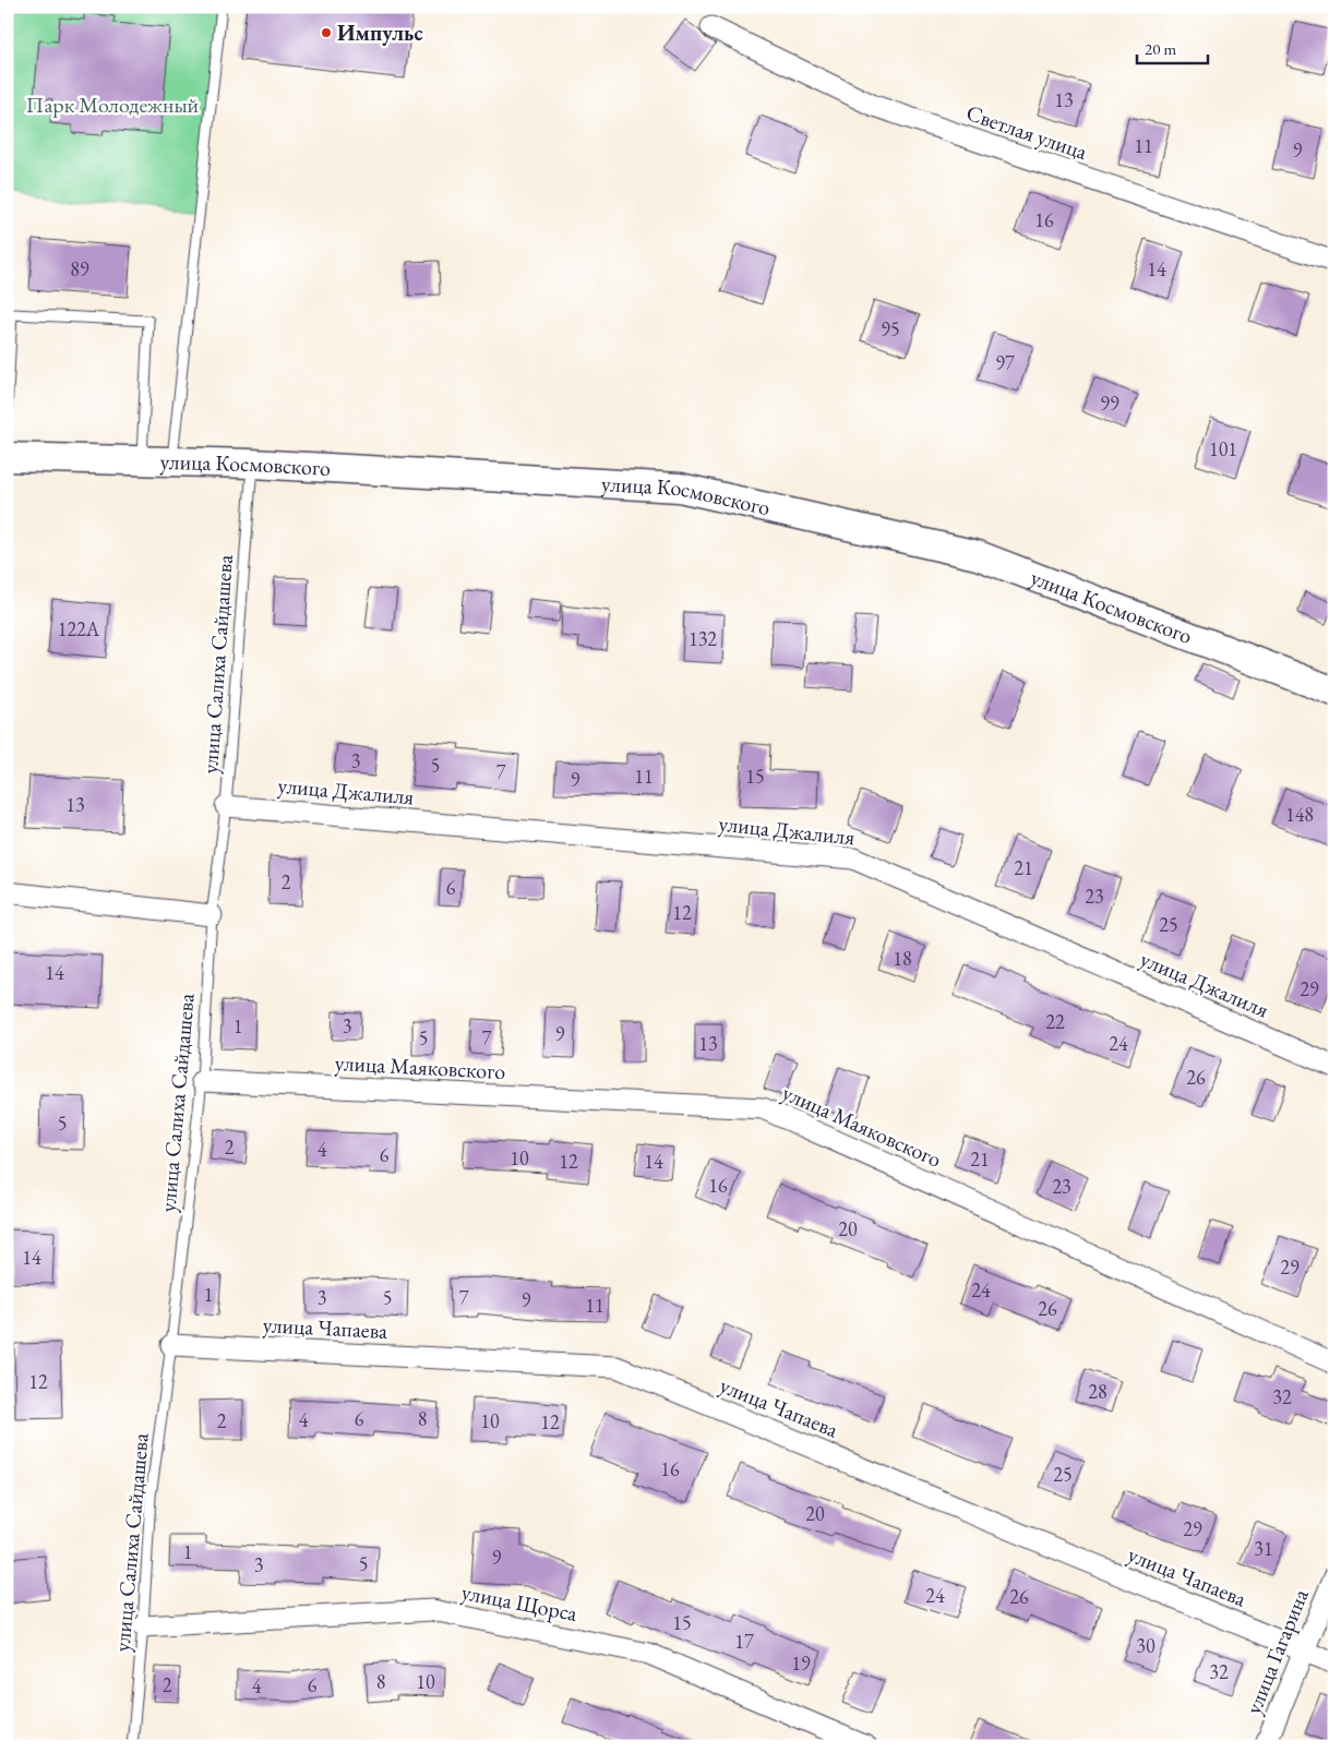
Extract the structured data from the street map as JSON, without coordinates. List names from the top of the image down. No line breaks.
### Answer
{"streets":{"main road":["улица Космовского"],"street":["Светлая улица","улица Джалиля","улица Маяковского","улица Чапаева","улица Щорса","улица Гагарина"],"lane":["улица Салиха Сайдашева"]},"crossings":[["улица Космовского","улица Салиха Сайдашева"],["улица Салиха Сайдашева","улица Джалиля"],["улица Салиха Сайдашева","улица Маяковского"],["улица Салиха Сайдашева","улица Чапаева"],["улица Салиха Сайдашева","улица Щорса"],["улица Чапаева","улица Гагарина"]],"parks":["Парк Молодежный"],"places":["Импульс"],"house_numbers":["13","11","9","16","89","14","95","97","99","101","122А","132","3","5","7","11","15","9","13","148","21","2","6","23","12","25","18","14","29","22","1","3","9","5","7","13","24","26","5","2","4","6","10","21","12","14","16","23","20","14","29","24","1","3","5","7","9","11","26","12","28","32","6","8","4","2","10","12","16","25","20","29","31","1","9","5","3","24","26","15","17","30","19","32","8","10","2","6","4"],"scale_bar":"20 m"}
